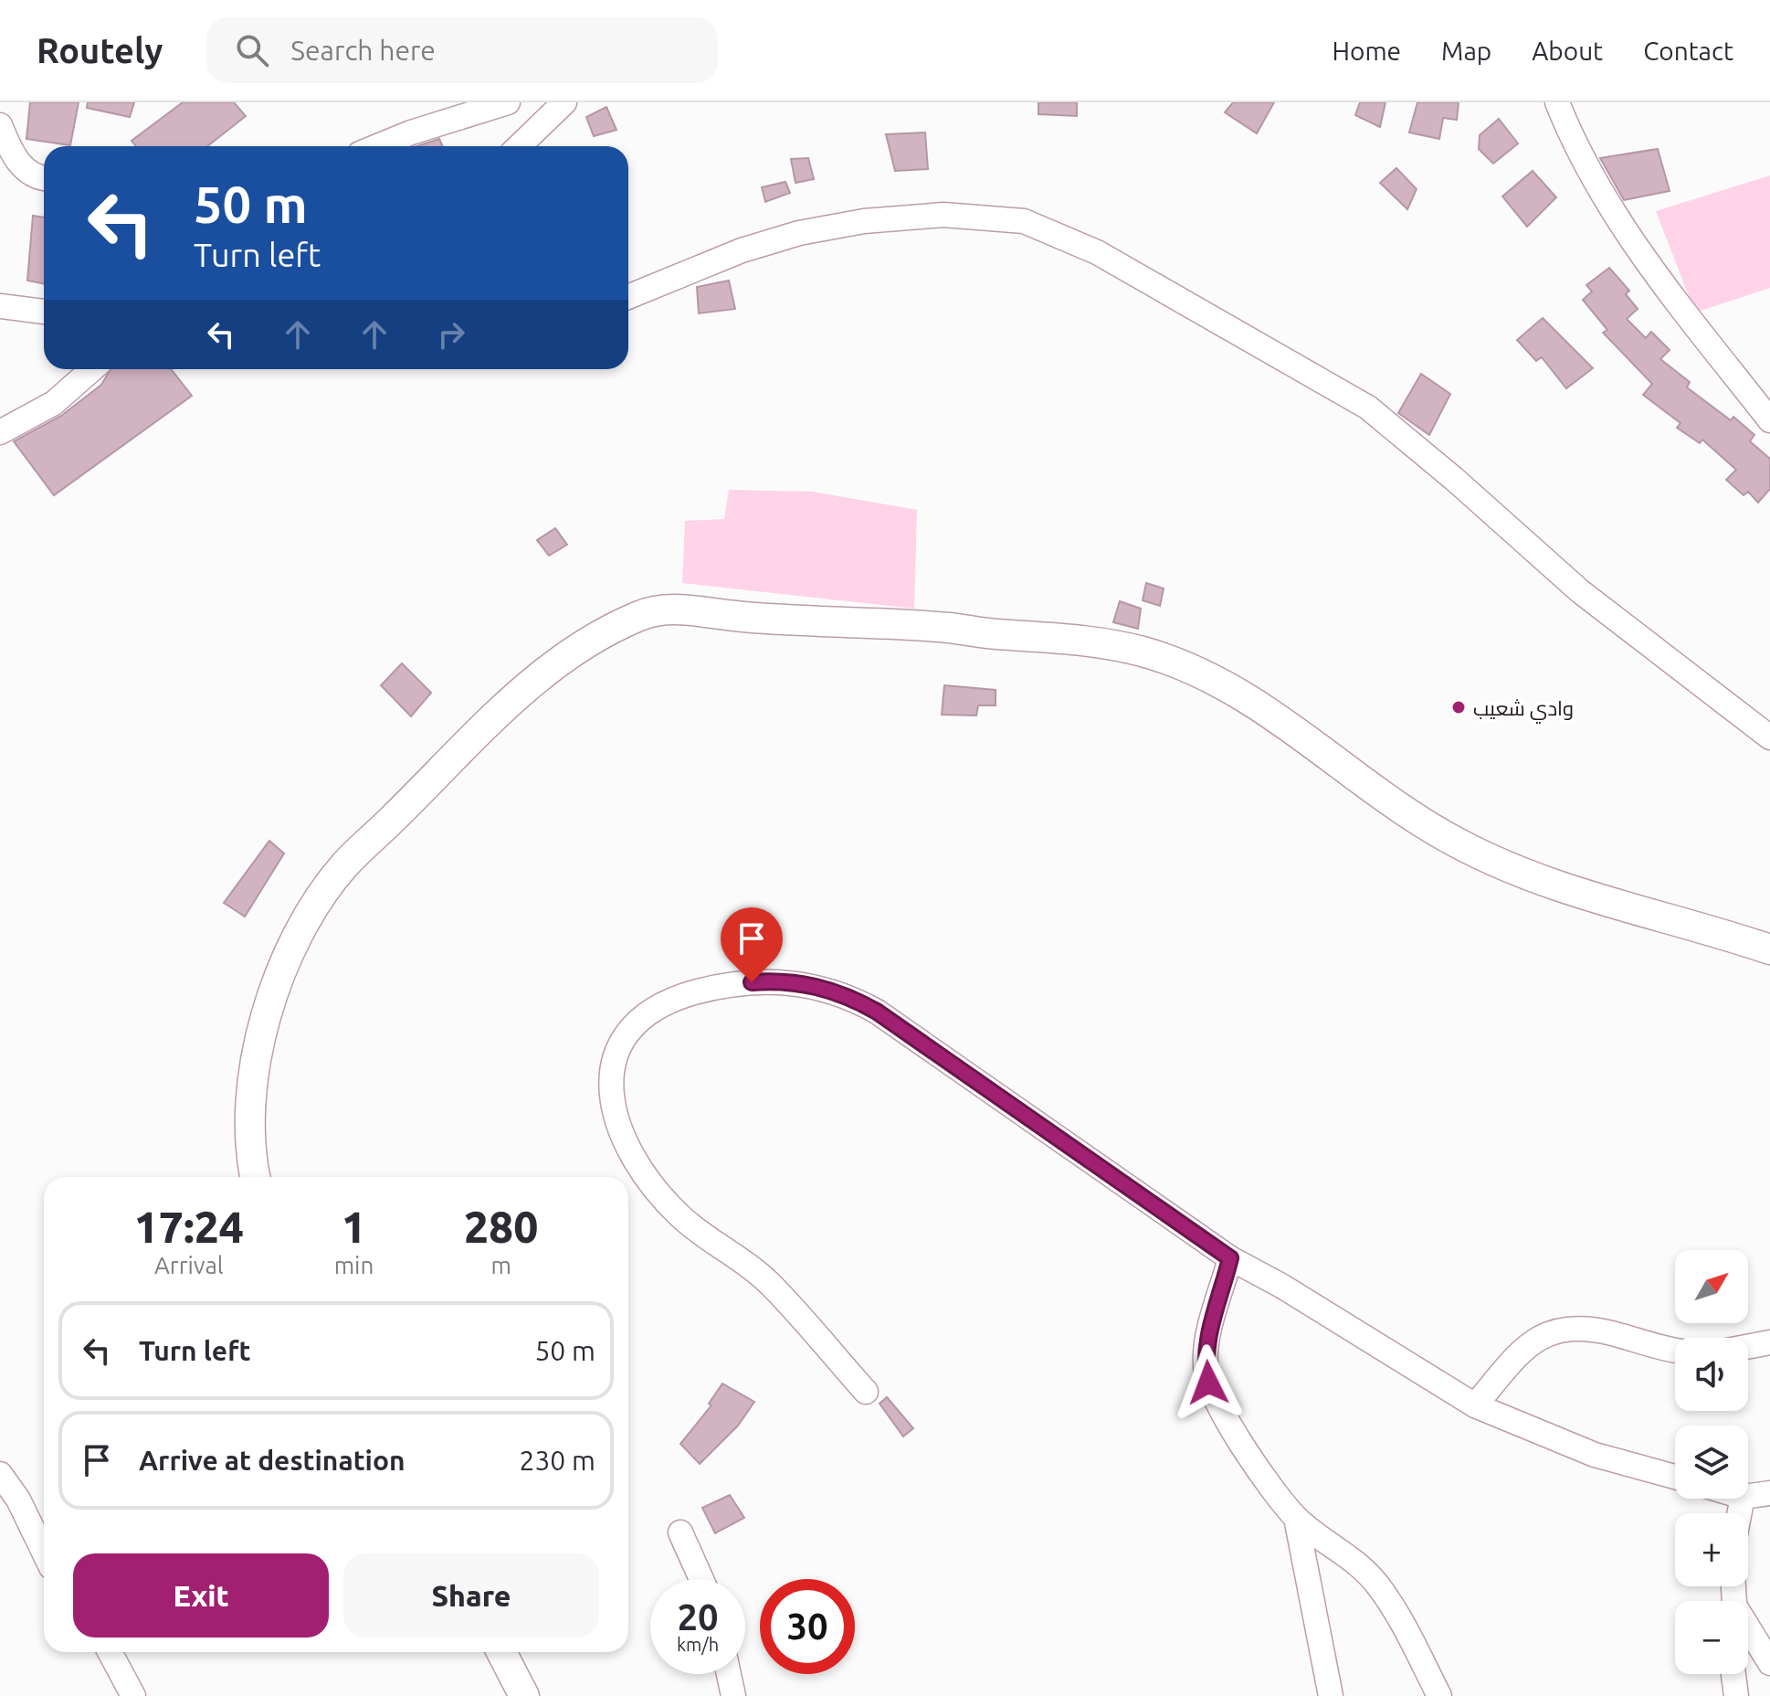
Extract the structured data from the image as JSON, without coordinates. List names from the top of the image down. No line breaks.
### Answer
{"places":["وادي شعيب"],"north":"top right","page":{"header":"Routely","search":"Search here","nav":["Home","Map","About","Contact"],"turn":["50 m","Turn left"],"eta":["17:24","Arrival","1","min","280","m"],"map_buttons":["+","−"],"list":[{"name":"Turn left","value":"50 m"},{"name":"Arrive at destination","value":"230 m"}],"buttons":["Exit","Share"],"speed":"20 km/h","limit":"30"}}
